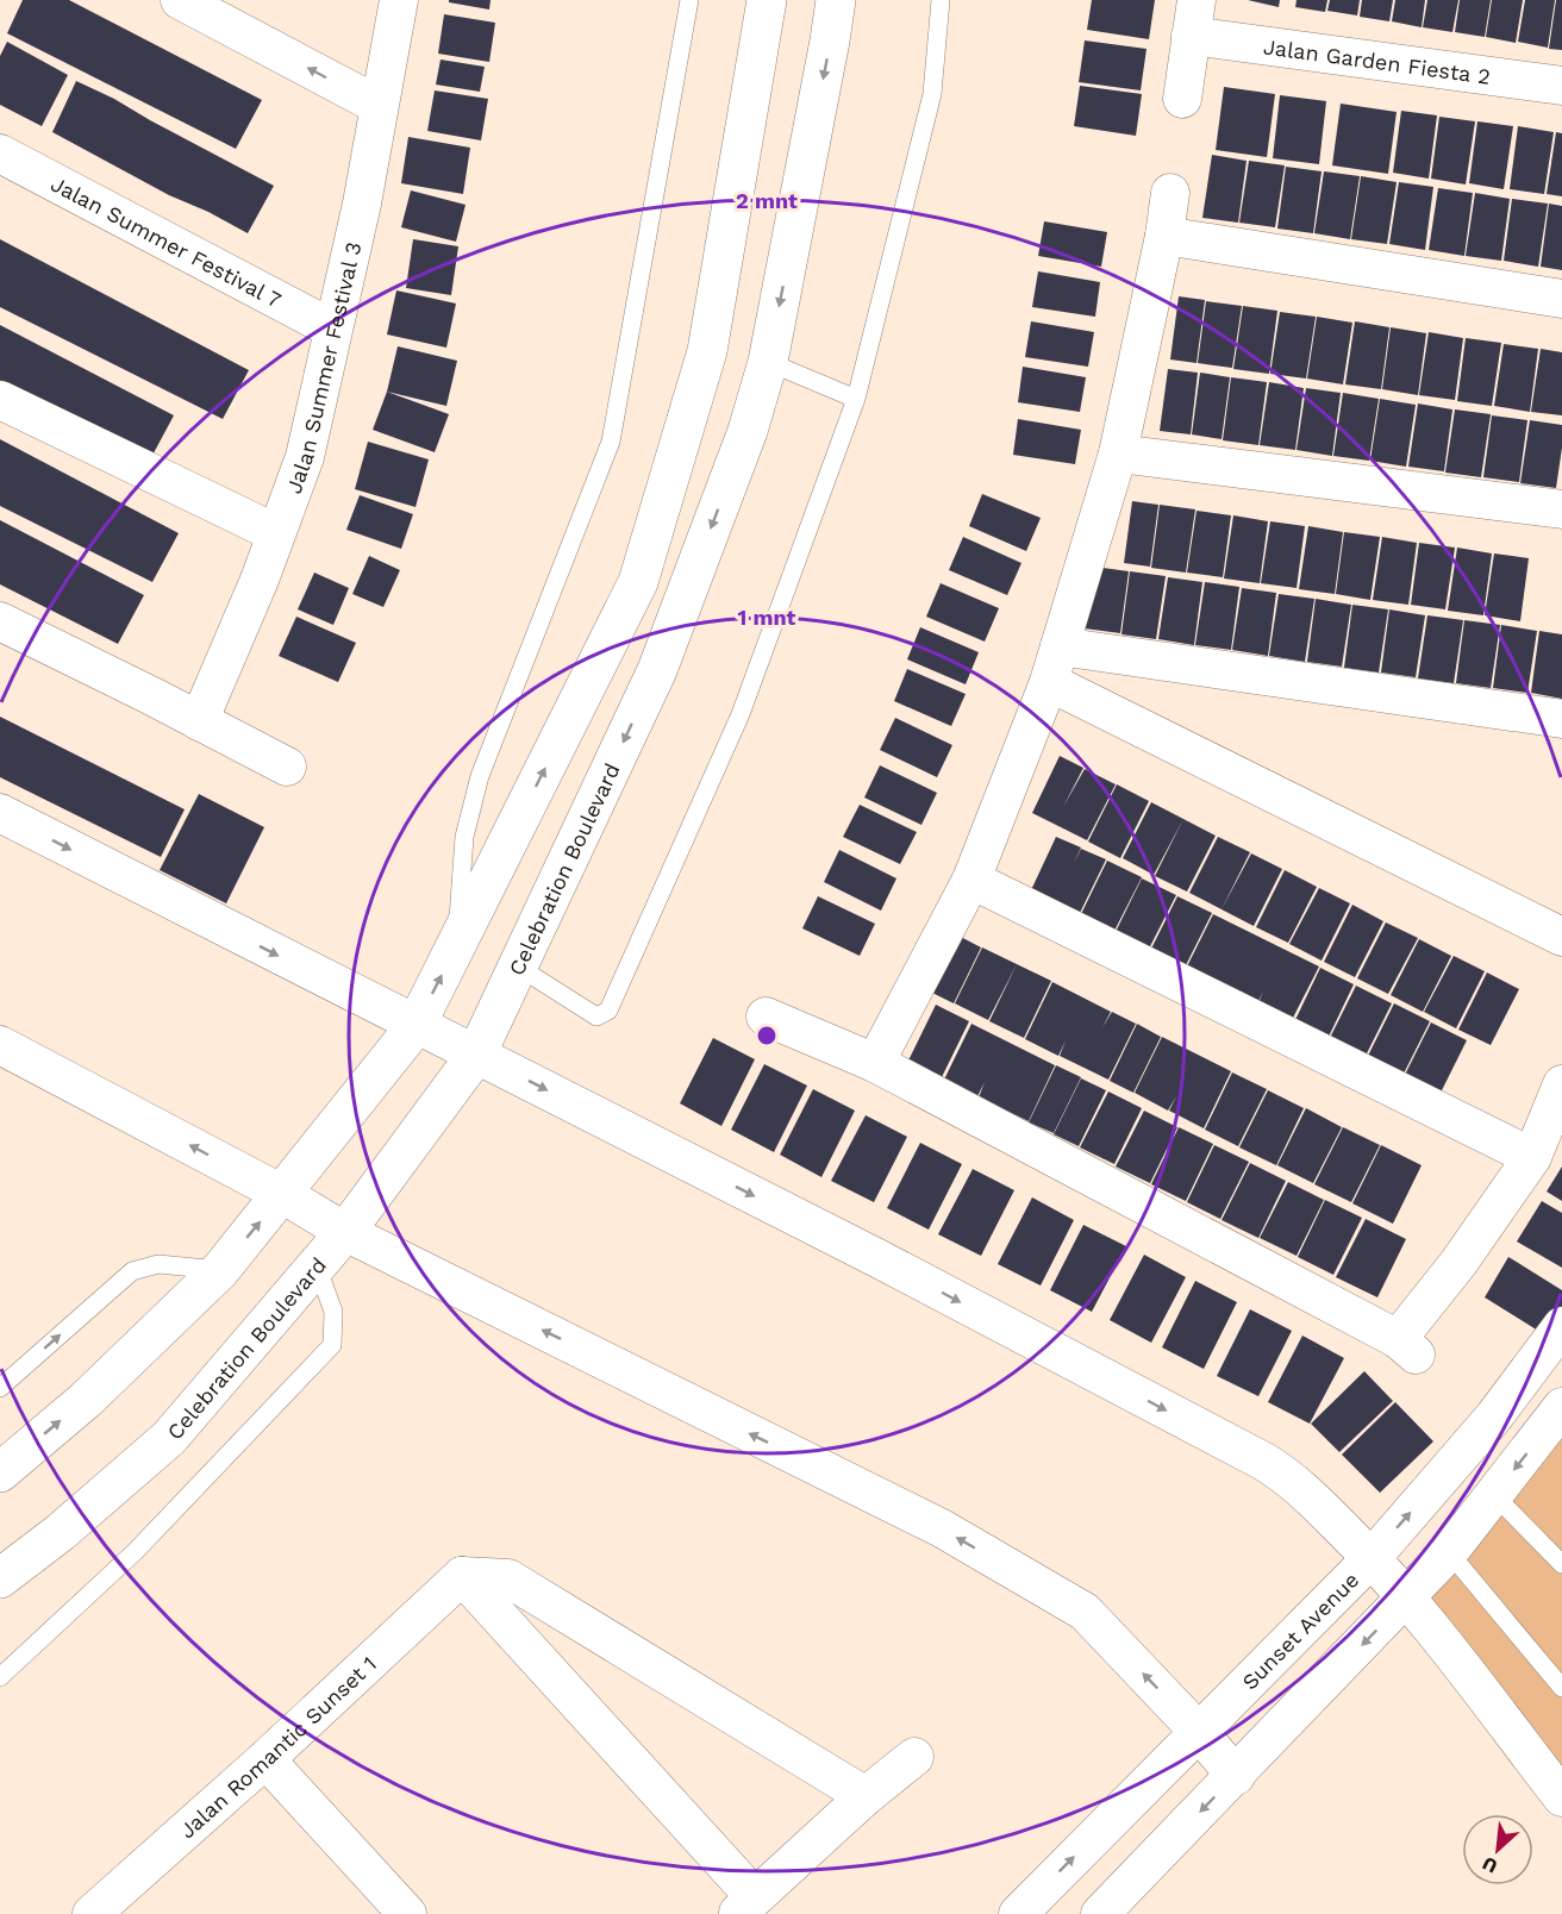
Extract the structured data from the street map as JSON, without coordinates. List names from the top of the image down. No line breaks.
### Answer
{"streets":{"street":["Jalan Garden Fiesta 2","Jalan Summer Festival 7","Jalan Summer Festival 3","Celebration Boulevard","Sunset Avenue","Jalan Romantic Sunset 1"]},"crossings":[["Jalan Summer Festival 7","Jalan Summer Festival 3"]],"north":"bottom left","rings":["2 mnt","1 mnt"]}
